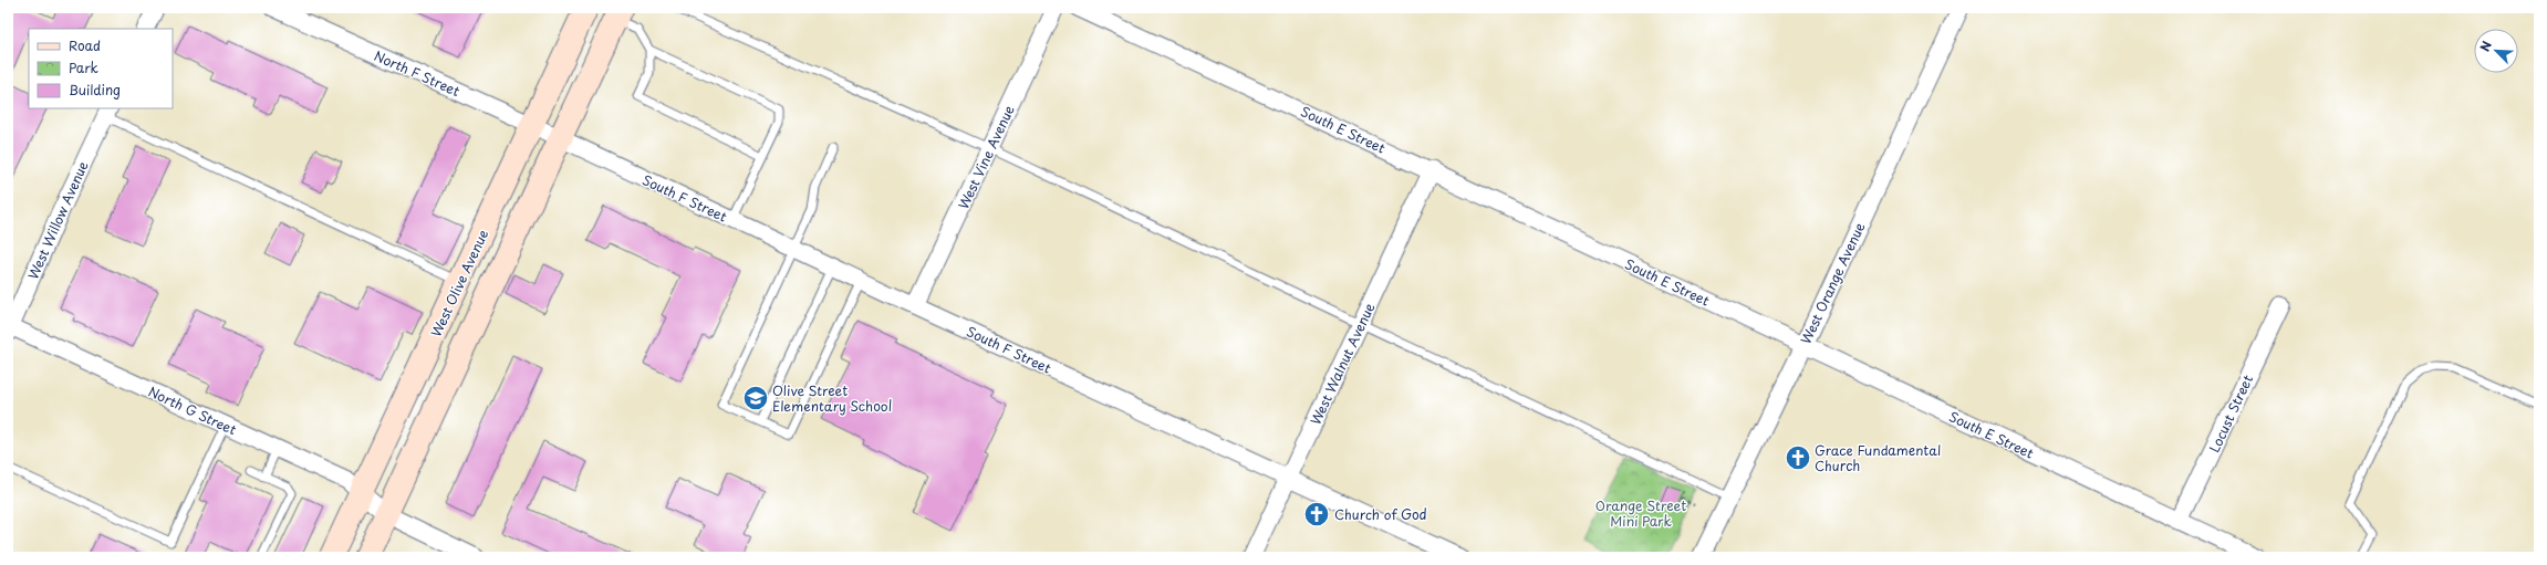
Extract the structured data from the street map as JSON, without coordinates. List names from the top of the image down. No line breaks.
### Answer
{"streets":{"main road":["West Olive Avenue"],"street":["North F Street","South E Street","West Vine Avenue","South F Street","West Willow Avenue","West Orange Avenue","West Walnut Avenue","North G Street","Locust Street"]},"crossings":[["North F Street","South F Street"],["North F Street","West Olive Avenue"],["South E Street","West Orange Avenue"],["South E Street","West Walnut Avenue"],["South E Street","Locust Street"],["West Vine Avenue","South F Street"],["South F Street","West Olive Avenue"],["South F Street","West Walnut Avenue"],["West Willow Avenue","North G Street"],["West Olive Avenue","North G Street"]],"parks":["Orange Street Mini Park"],"places":{"school or university":["Olive Street Elementary School"],"church":["Grace Fundamental Church","Church of God"]},"legend":["Road","Park","Building"],"north":"top left"}
